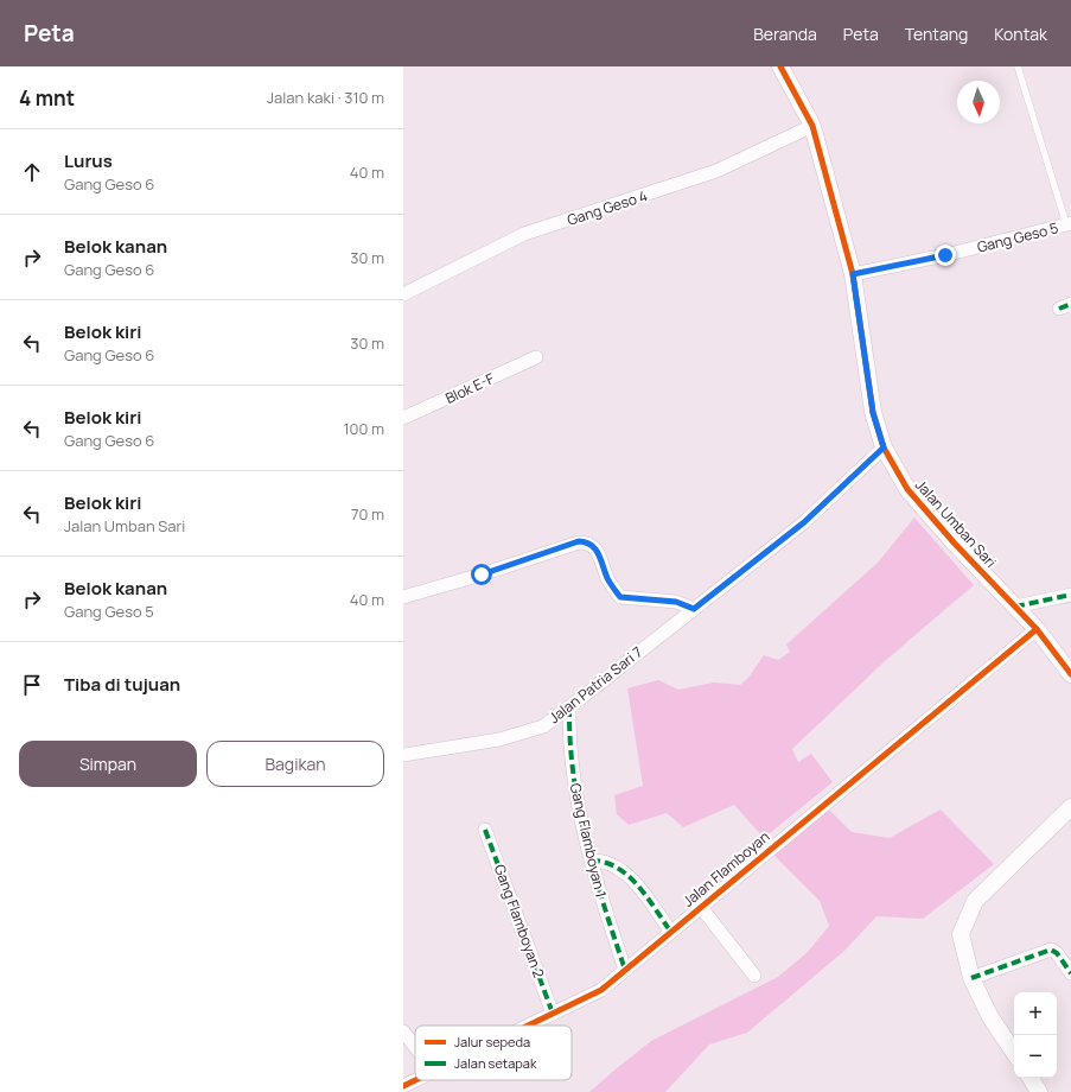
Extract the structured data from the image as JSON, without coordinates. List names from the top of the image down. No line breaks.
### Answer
{"streets":{"street":["Gang Geso 4","Gang Geso 5","Blok E-F","Jalan Umban Sari","Jalan Patria Sari 7","Gang Flamboyan 1","Jalan Flamboyan","Gang Flamboyan 2"]},"crossings":[["Gang Geso 4","Jalan Umban Sari"],["Gang Geso 5","Jalan Umban Sari"],["Jalan Umban Sari","Jalan Patria Sari 7"],["Jalan Umban Sari","Jalan Flamboyan"],["Jalan Patria Sari 7","Gang Flamboyan 1"],["Gang Flamboyan 1","Jalan Flamboyan"],["Jalan Flamboyan","Gang Flamboyan 2"]],"legend":["Jalur sepeda","Jalan setapak"],"north":"bottom","page":{"header":"Peta","nav":["Beranda","Peta","Tentang","Kontak"],"heading":["4 mnt","Jalan kaki · 310 m"],"list":[["Lurus","Gang Geso 6","40 m"],["Belok kanan","Gang Geso 6","30 m"],["Belok kiri","Gang Geso 6","30 m"],["Belok kiri","Gang Geso 6","100 m"],["Belok kiri","Jalan Umban Sari","70 m"],["Belok kanan","Gang Geso 5","40 m"],"Tiba di tujuan"],"buttons":["Simpan","Bagikan"],"map_buttons":["+","−"]}}
